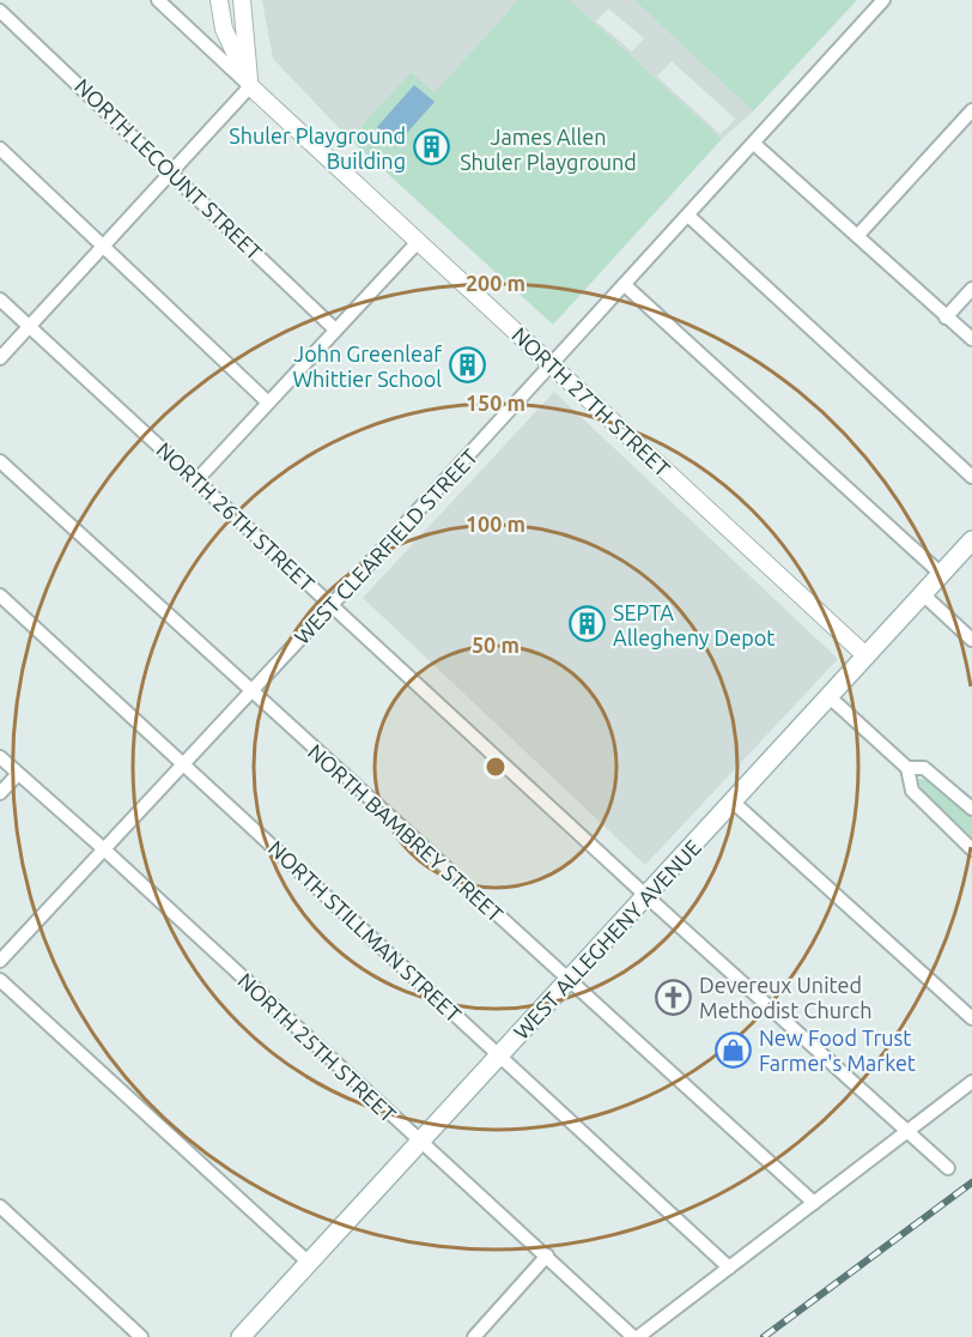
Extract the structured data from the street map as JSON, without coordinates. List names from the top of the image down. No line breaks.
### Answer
{"streets":{"main road":["WEST ALLEGHENY AVENUE"],"street":["NORTH LECOUNT STREET","NORTH 27TH STREET","NORTH 26TH STREET","WEST CLEARFIELD STREET","NORTH BAMBREY STREET","NORTH STILLMAN STREET","NORTH 25TH STREET"]},"crossings":[["NORTH 27TH STREET","WEST CLEARFIELD STREET"],["NORTH 27TH STREET","WEST ALLEGHENY AVENUE"],["NORTH 26TH STREET","WEST CLEARFIELD STREET"],["NORTH 26TH STREET","WEST ALLEGHENY AVENUE"],["WEST CLEARFIELD STREET","NORTH BAMBREY STREET"],["WEST CLEARFIELD STREET","NORTH STILLMAN STREET"],["WEST CLEARFIELD STREET","NORTH 25TH STREET"],["NORTH BAMBREY STREET","WEST ALLEGHENY AVENUE"],["NORTH STILLMAN STREET","WEST ALLEGHENY AVENUE"],["WEST ALLEGHENY AVENUE","NORTH 25TH STREET"]],"parks":["James Allen Shuler Playground"],"places":{"building":["Shuler Playground Building","John Greenleaf Whittier School","SEPTA Allegheny Depot"],"church":["Devereux United Methodist Church"],"shop":["New Food Trust Farmer's Market"]},"rings":["200 m","150 m","100 m","50 m"]}
